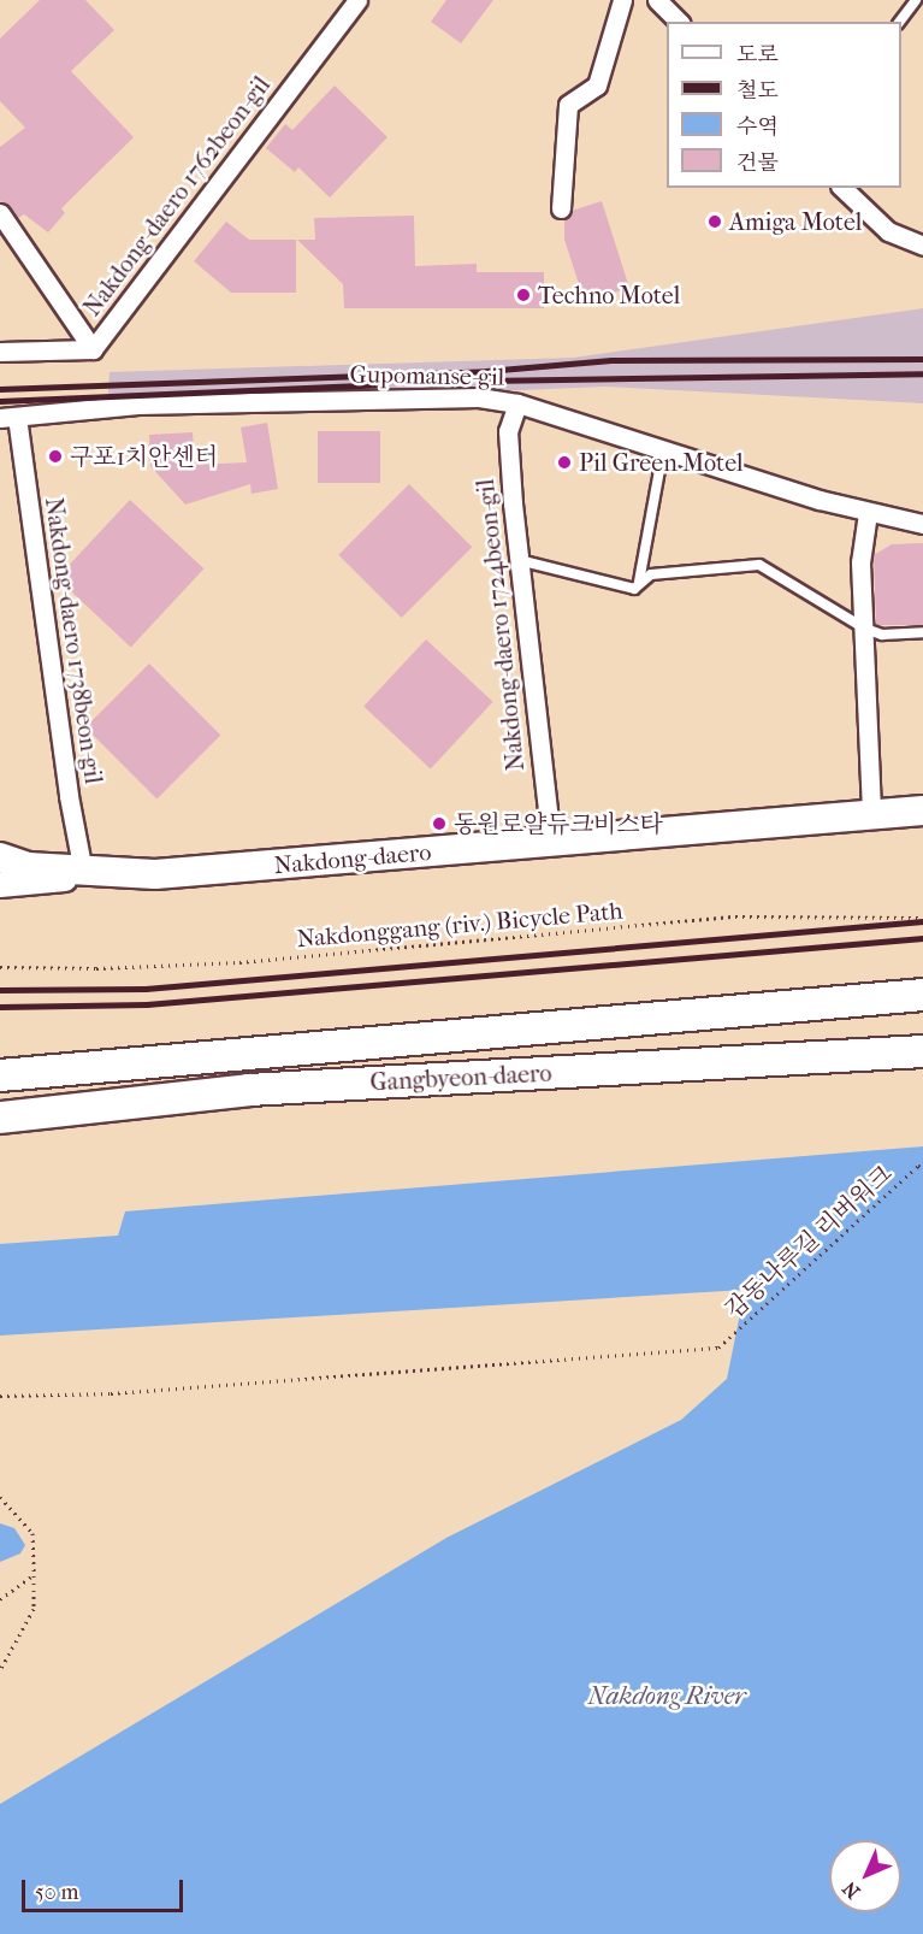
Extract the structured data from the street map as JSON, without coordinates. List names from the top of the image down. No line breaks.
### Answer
{"streets":{"highway":["Gangbyeon-daero"],"main road":["Nakdong-daero"],"street":["Nakdong-daero 1762beon-gil","Gupomanse-gil","Nakdong-daero 1724beon-gil","Nakdong-daero 1738beon-gil"],"path":["Nakdonggang (riv.) Bicycle Path","감동나루길 리버워크"]},"crossings":[["Gupomanse-gil","Nakdong-daero 1724beon-gil"],["Gupomanse-gil","Nakdong-daero 1738beon-gil"],["Nakdong-daero 1724beon-gil","Nakdong-daero"],["Nakdong-daero 1738beon-gil","Nakdong-daero"]],"water":["Nakdong River"],"places":["Amiga Motel","Techno Motel","구포1치안센터","Pil Green Motel","동원로얄듀크비스타"],"legend":["도로","철도","수역","건물"],"scale_bar":"50 m","north":"bottom left"}
